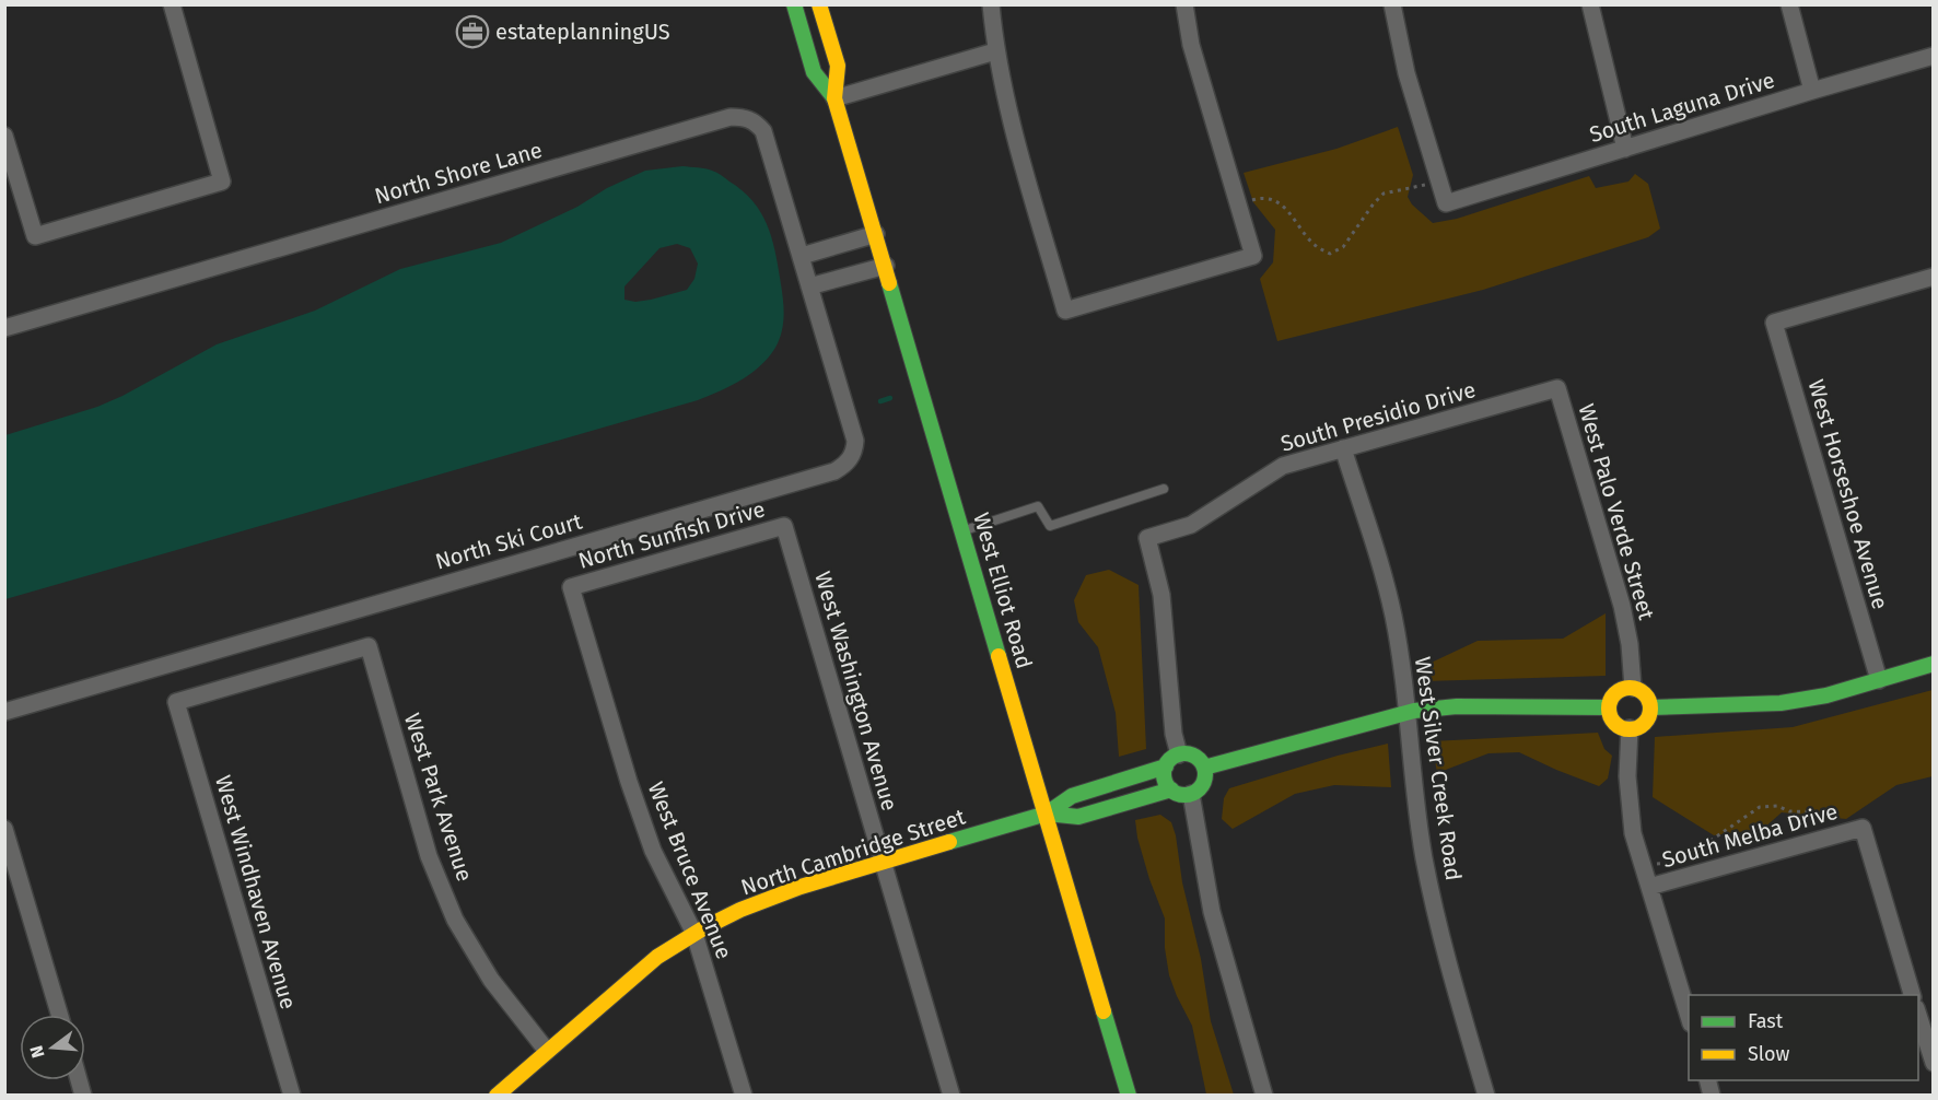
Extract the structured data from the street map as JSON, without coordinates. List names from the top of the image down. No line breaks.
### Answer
{"streets":{"street":["South Laguna Drive","North Shore Lane","South Presidio Drive","West Horseshoe Avenue","West Palo Verde Street","North Sunfish Drive","North Ski Court","West Elliot Road","West Washington Avenue","West Silver Creek Road","West Park Avenue","South Melba Drive","North Cambridge Street","West Bruce Avenue","West Windhaven Avenue"]},"crossings":[["North Shore Lane","North Ski Court"],["South Presidio Drive","West Palo Verde Street"],["South Presidio Drive","West Silver Creek Road"],["North Sunfish Drive","West Washington Avenue"],["North Sunfish Drive","West Bruce Avenue"],["West Elliot Road","North Cambridge Street"],["West Washington Avenue","North Cambridge Street"],["West Park Avenue","North Cambridge Street"],["West Park Avenue","West Windhaven Avenue"],["North Cambridge Street","West Bruce Avenue"]],"places":{"office":["estateplanningUS"]},"legend":["Fast","Slow"],"north":"left"}
